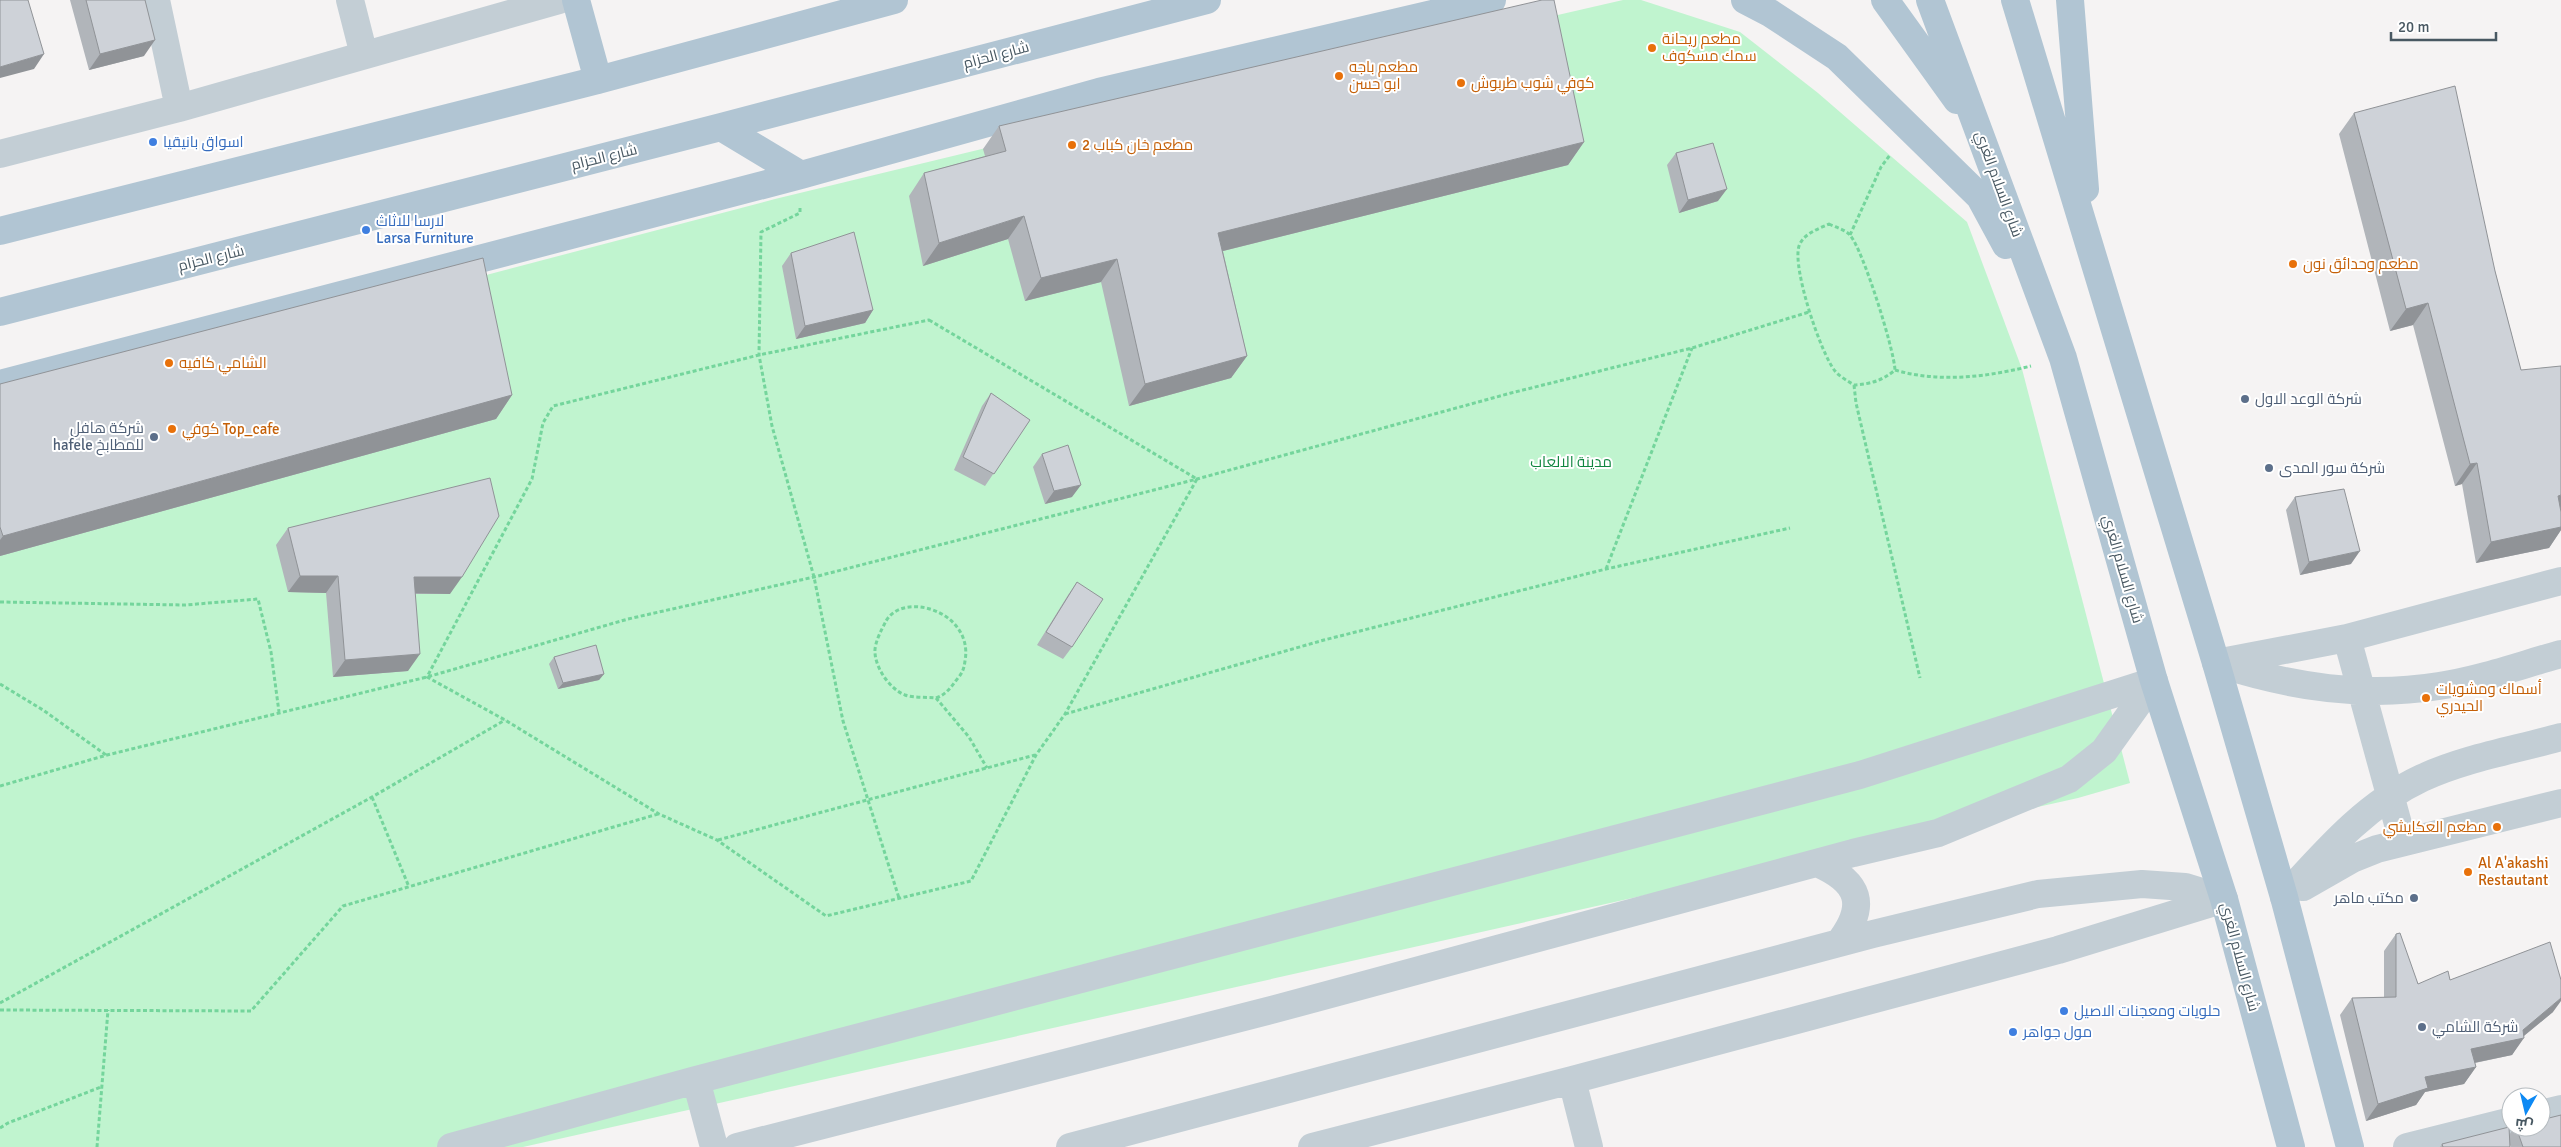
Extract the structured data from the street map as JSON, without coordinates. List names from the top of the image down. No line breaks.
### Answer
{"streets":{"main road":["شارع الحزام","شارع السلام الغري"]},"parks":["مدينة الالعاب"],"places":["مطعم ريحانة سمك مسكوف","مطعم باجه ابو حسن","كوفي شوب طربوش","اسواق بانيقيا","مطعم خان كباب 2","لارسا للاثاث Larsa Furniture","مطعم وحدائق نون","الشامي كافيه","شركة الوعد الاول","كوفي Top_cafe","شركة هافل hafele للمطابخ","شركة سور المدى","أسماك ومشويات الحيدري","مطعم العكايشي","Al A'akashi Restautant","مكتب ماهر","حلويات ومعجنات الاصيل","شركة الشامي","مول جواهر"],"scale_bar":"20 m","north":"bottom"}
